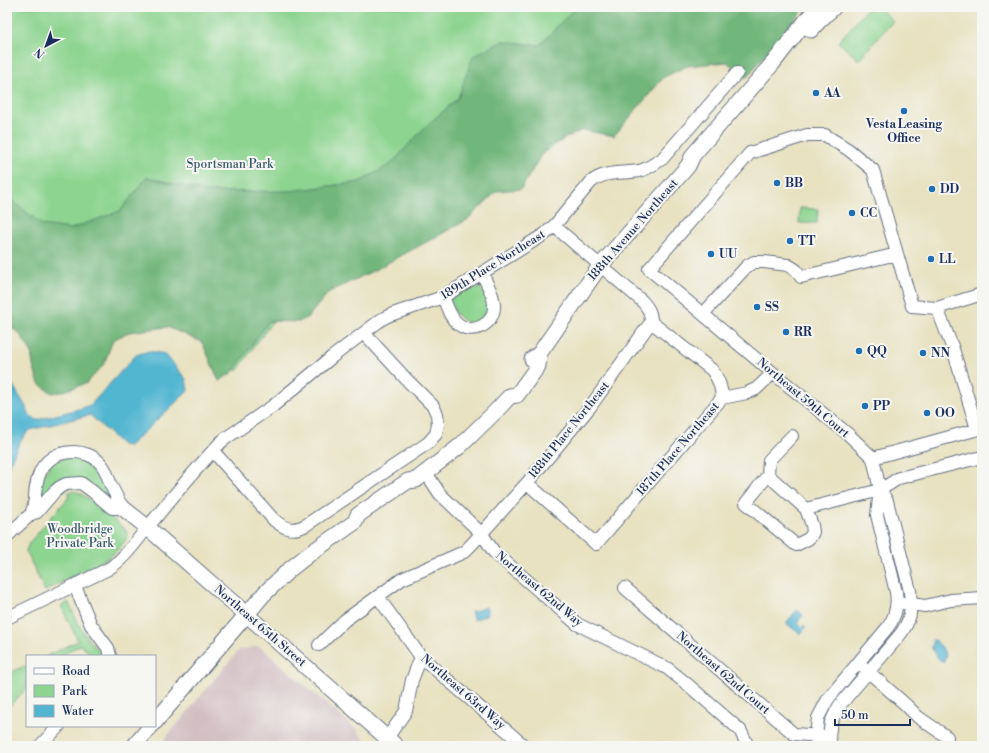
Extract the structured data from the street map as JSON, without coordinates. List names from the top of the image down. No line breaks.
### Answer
{"streets":{"street":["188th Avenue Northeast","189th Place Northeast","Northeast 59th Court","188th Place Northeast","187th Place Northeast","Northeast 62nd Way","Northeast 65th Street","Northeast 62nd Court","Northeast 63rd Way"]},"crossings":[["188th Avenue Northeast","Northeast 62nd Way"],["188th Avenue Northeast","Northeast 65th Street"],["189th Place Northeast","Northeast 65th Street"],["Northeast 59th Court","187th Place Northeast"],["188th Place Northeast","187th Place Northeast"],["188th Place Northeast","Northeast 62nd Way"],["188th Place Northeast","Northeast 63rd Way"]],"parks":["Sportsman Park","Woodbridge Private Park"],"places":["AA","Vesta Leasing Office","BB","DD","CC","TT","UU","LL","SS","RR","QQ","NN","PP","OO"],"legend":["Road","Park","Water"],"scale_bar":"50 m","north":"bottom left"}
